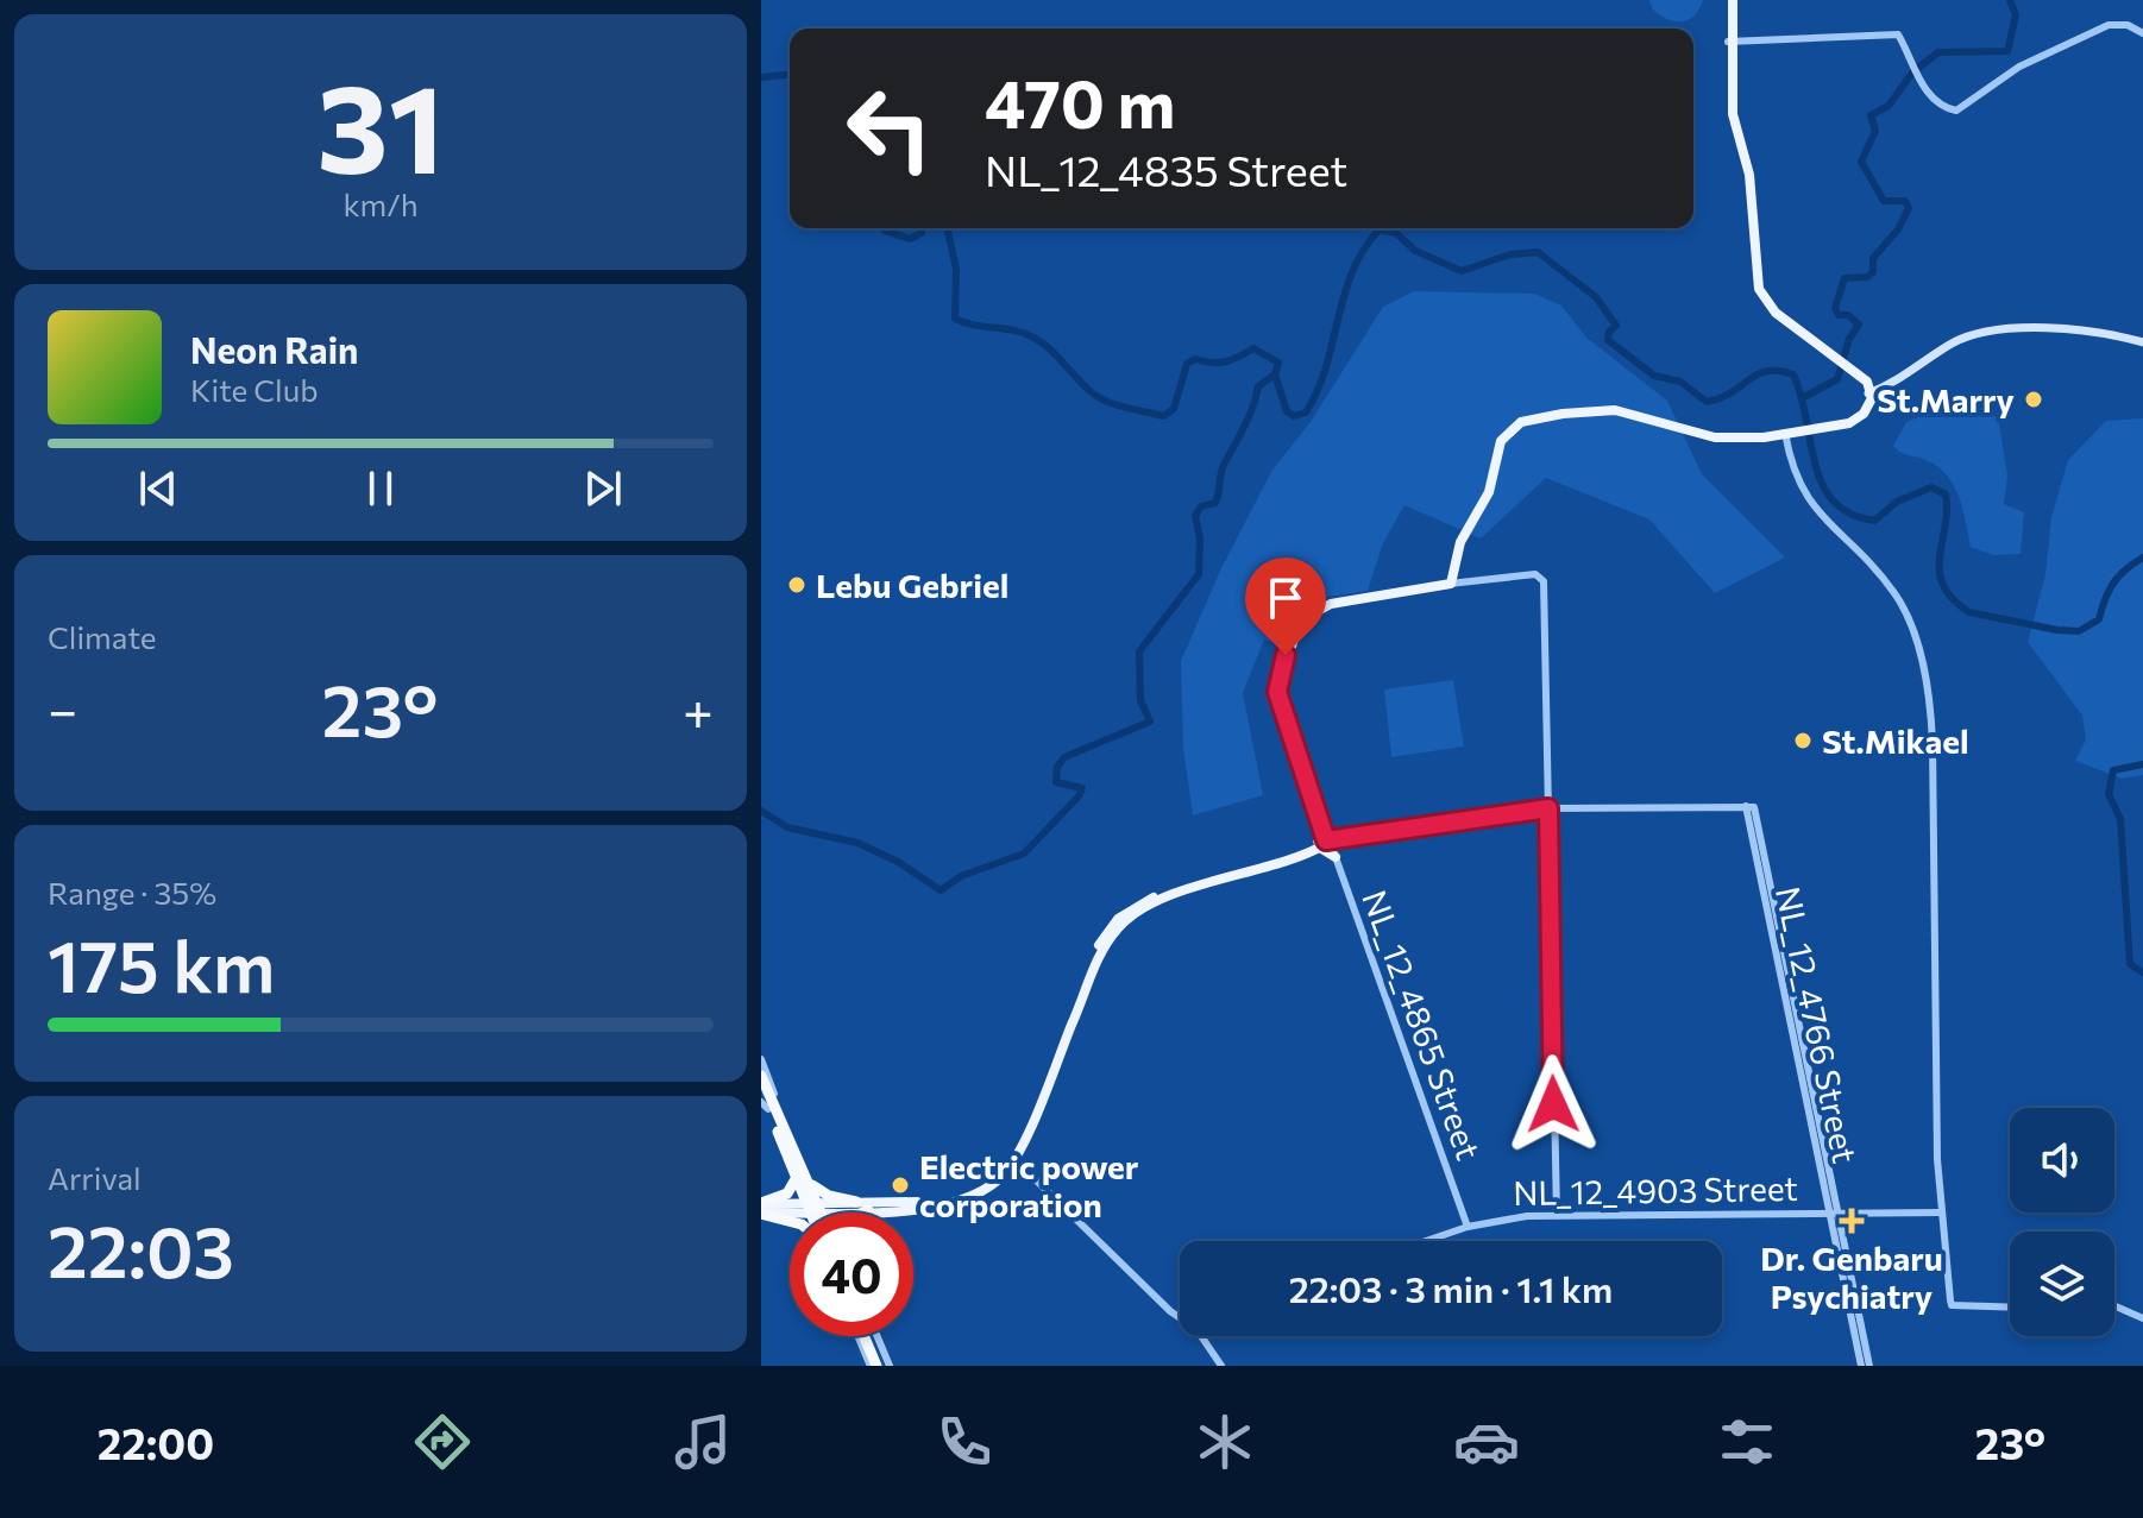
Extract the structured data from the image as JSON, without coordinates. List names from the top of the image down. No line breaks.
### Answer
{"streets":{"street":["NL_12_4865 Street","NL_12_4766 Street","NL_12_4903 Street"]},"crossings":[["NL_12_4865 Street","NL_12_4903 Street"],["NL_12_4766 Street","NL_12_4903 Street"]],"places":{"other":["St.Marry","Lebu Gebriel","St.Mikael","Electric power corporation"],"health":["Dr. Genbaru Psychiatry"]},"page":{"tile":[["31","km/h"],"Climate",["Range · 35%","175 km"],["Arrival","22:03"]],"turn":["470 m","NL_12_4835 Street"],"song":["Neon Rain","Kite Club"],"heat":["−","23°","+"],"limit":"40","trip":"22:03 · 3 min · 1.1 km","tabs":["22:00","23°"]}}
